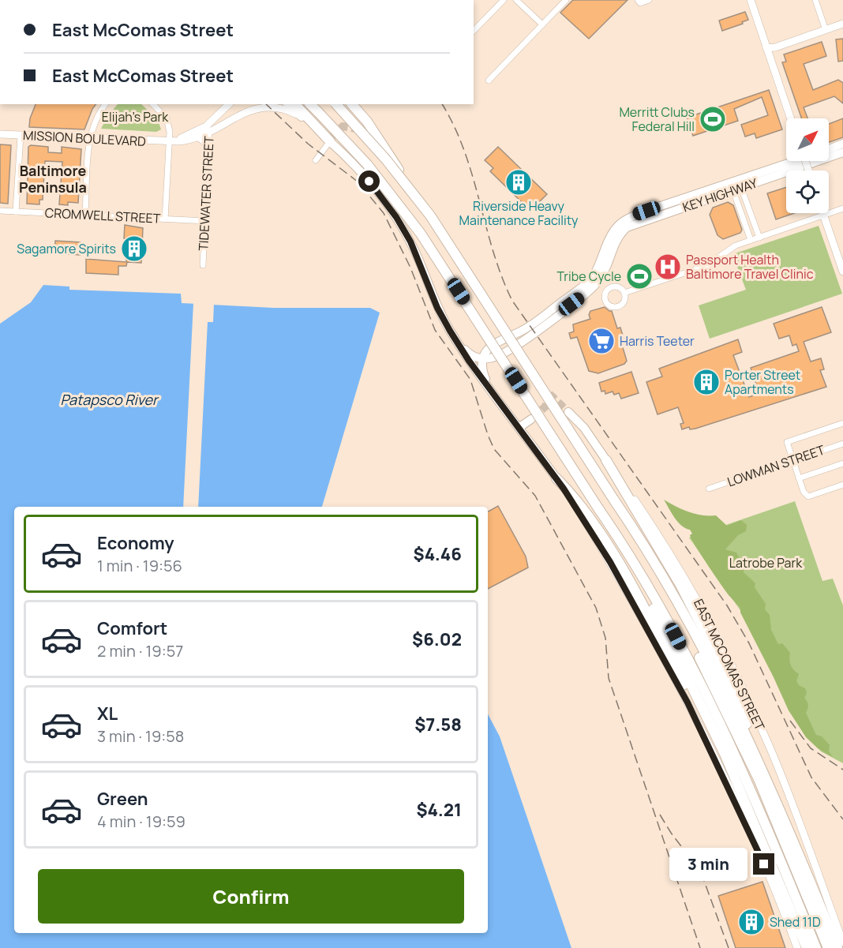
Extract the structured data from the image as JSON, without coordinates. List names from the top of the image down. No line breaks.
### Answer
{"streets":{"main road":["KEY HIGHWAY","EAST MCCOMAS STREET"],"street":["MISSION BOULEVARD","TIDEWATER STREET","CROMWELL STREET","LOWMAN STREET"]},"crossings":[["MISSION BOULEVARD","TIDEWATER STREET"],["TIDEWATER STREET","CROMWELL STREET"]],"districts":["Baltimore Peninsula"],"water":["Patapsco River"],"parks":["Elijah's Park","Latrobe Park"],"places":{"sports":["Merritt Clubs Federal Hill","Tribe Cycle"],"building":["Riverside Heavy Maintenance Facility","Sagamore Spirits","Porter Street Apartments","Shed 11D"],"hospital":["Passport Health Baltimore Travel Clinic"],"supermarket":["Harris Teeter"]},"north":"top right","page":{"banner":["East McComas Street","East McComas Street"],"list":[{"name":"Economy","note":"1 min · 19:56","value":"$4.46"},{"name":"Comfort","note":"2 min · 19:57","value":"$6.02"},{"name":"XL","note":"3 min · 19:58","value":"$7.58"},{"name":"Green","note":"4 min · 19:59","value":"$4.21"}],"bubble":"3 min","buttons":"Confirm"}}
